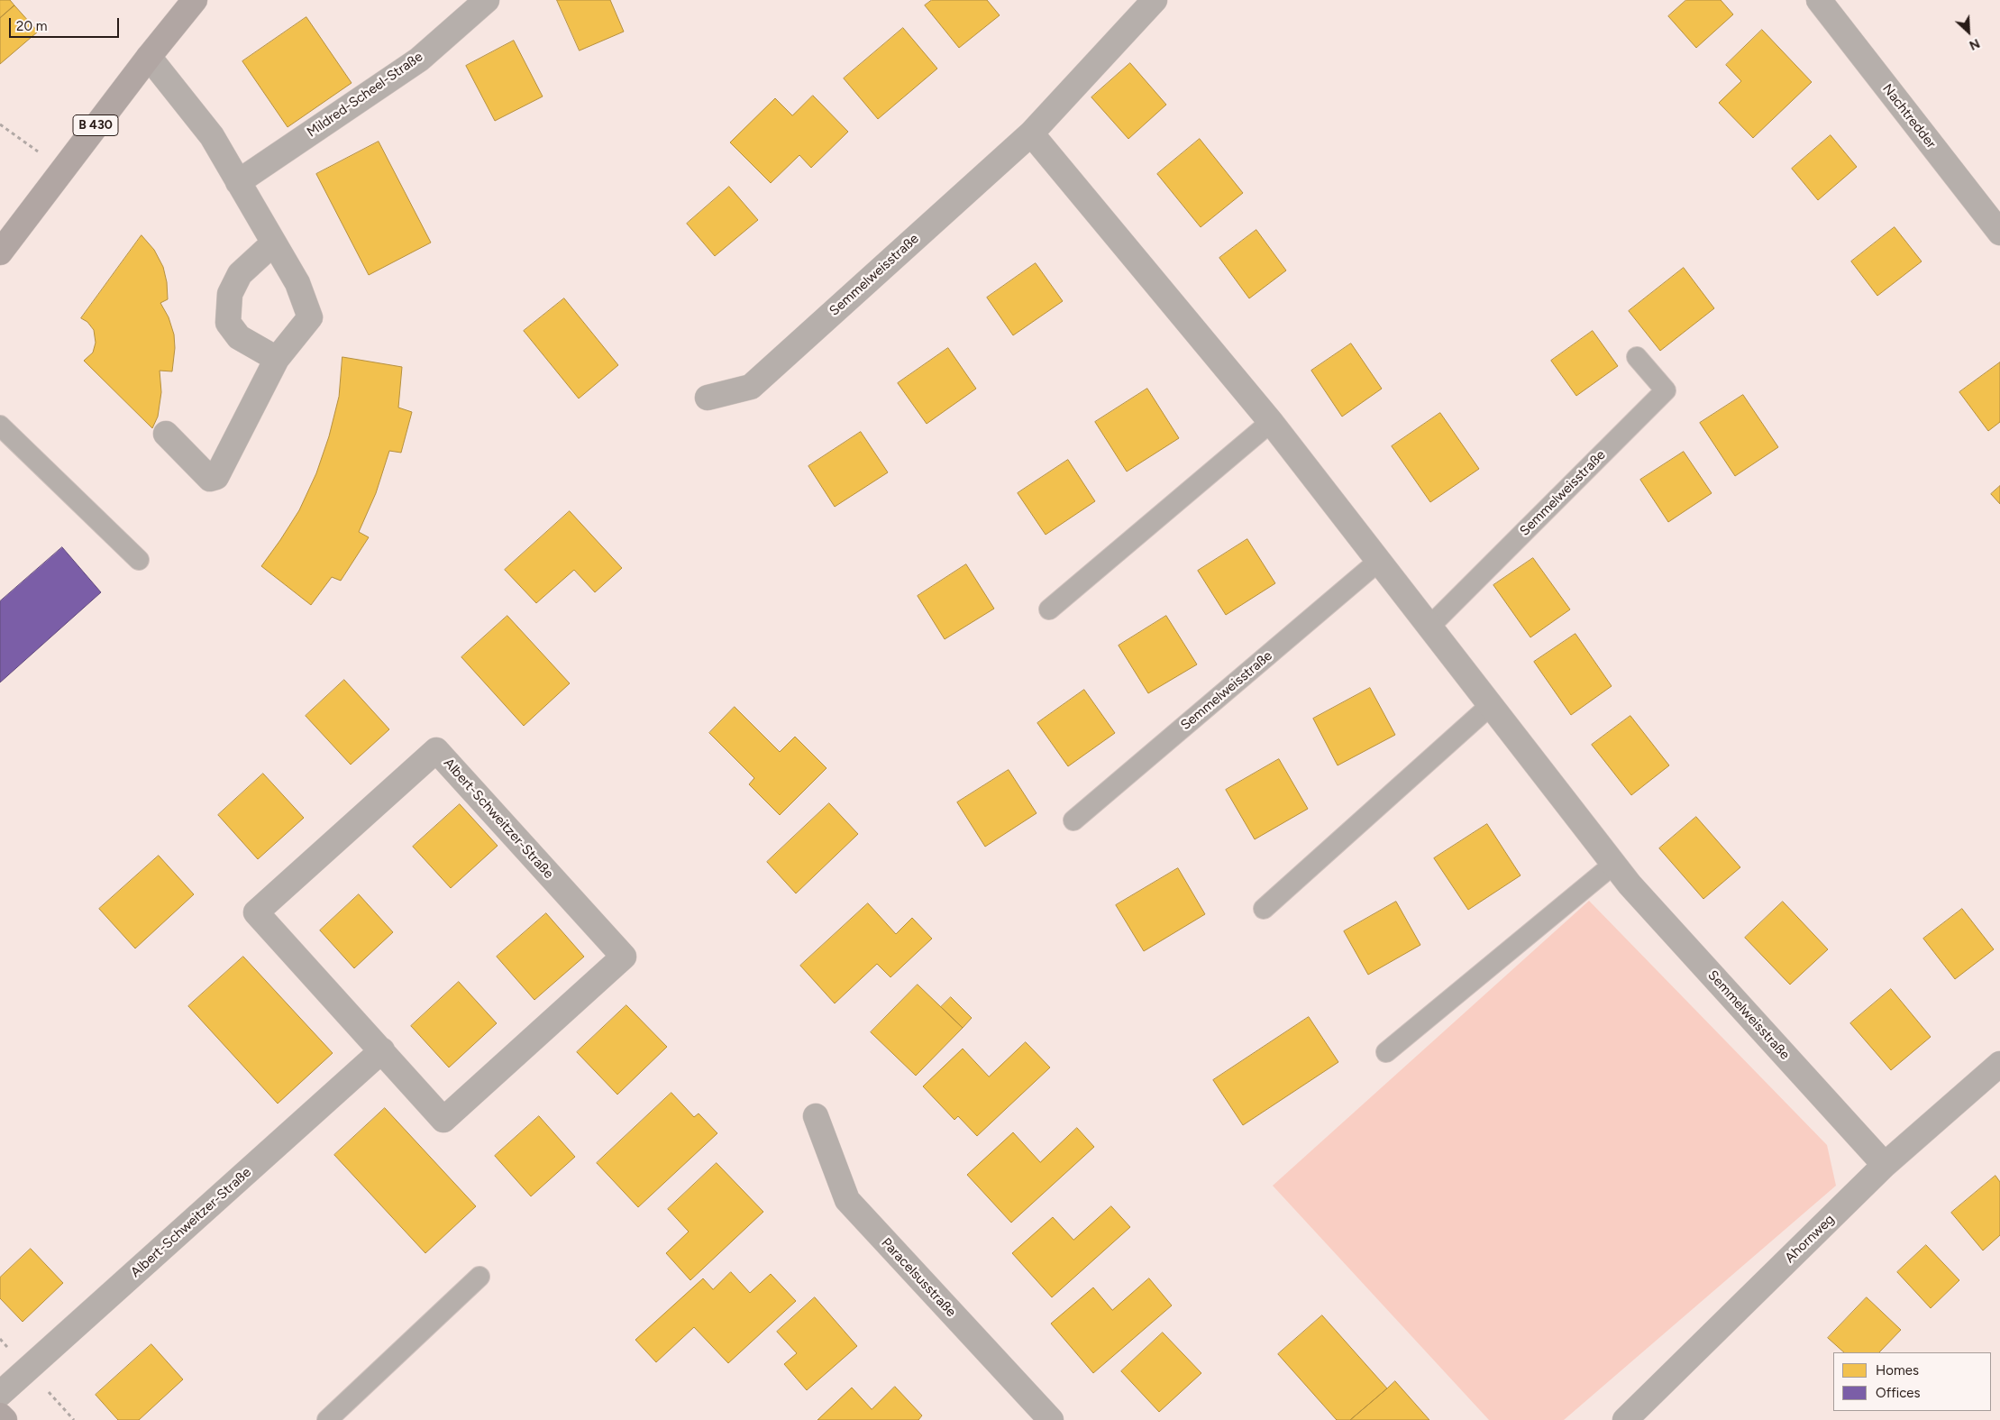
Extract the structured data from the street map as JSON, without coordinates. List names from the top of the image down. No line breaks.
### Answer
{"streets":{"main road":["B 430"],"street":["Mildred-Scheel-Straße","Nachtredder","Semmelweisstraße","Albert-Schweitzer-Straße","Ahornweg","Paracelsusstraße"]},"crossings":[["Semmelweisstraße","Ahornweg"]],"legend":["Homes","Offices"],"scale_bar":"20 m","north":"bottom right"}
